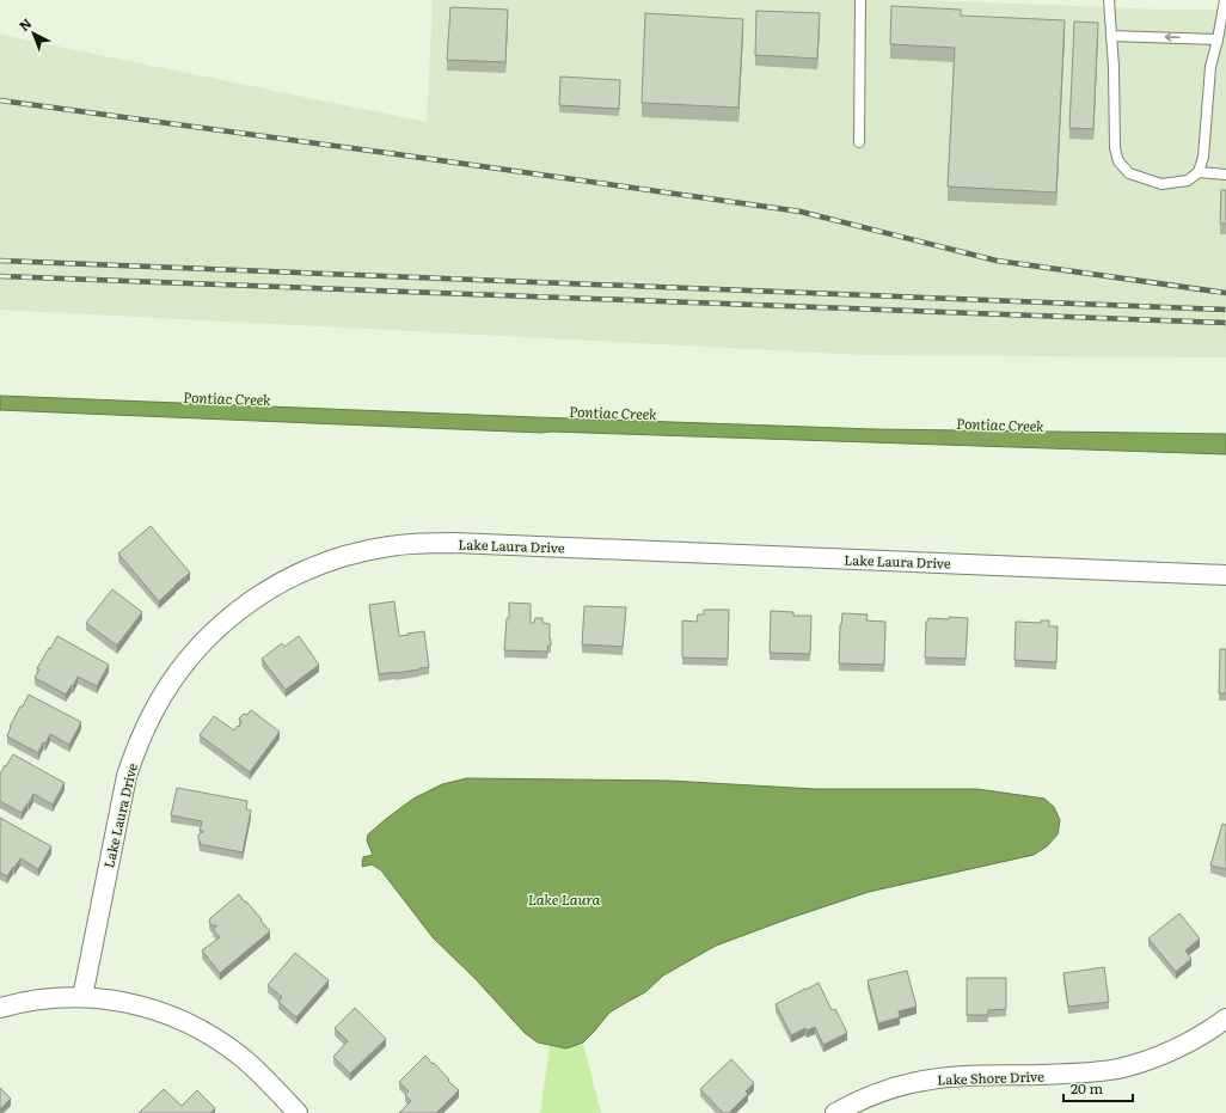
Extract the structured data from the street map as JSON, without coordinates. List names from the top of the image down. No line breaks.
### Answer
{"streets":{"street":["Lake Laura Drive","Lake Shore Drive"]},"water":["Pontiac Creek","Lake Laura"],"scale_bar":"20 m","north":"top left"}
